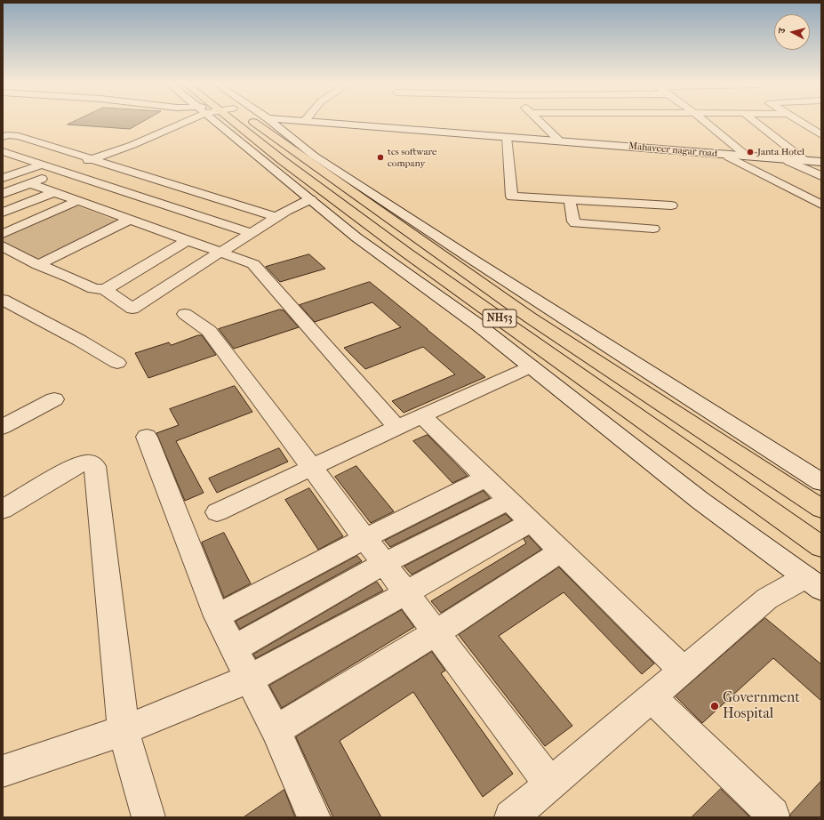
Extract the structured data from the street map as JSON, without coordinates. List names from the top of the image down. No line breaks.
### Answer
{"streets":{"highway":["NH53"],"street":["Mahaveer nagar road"]},"places":["Janta Hotel","tcs software company","Government Hospital"],"north":"left"}
